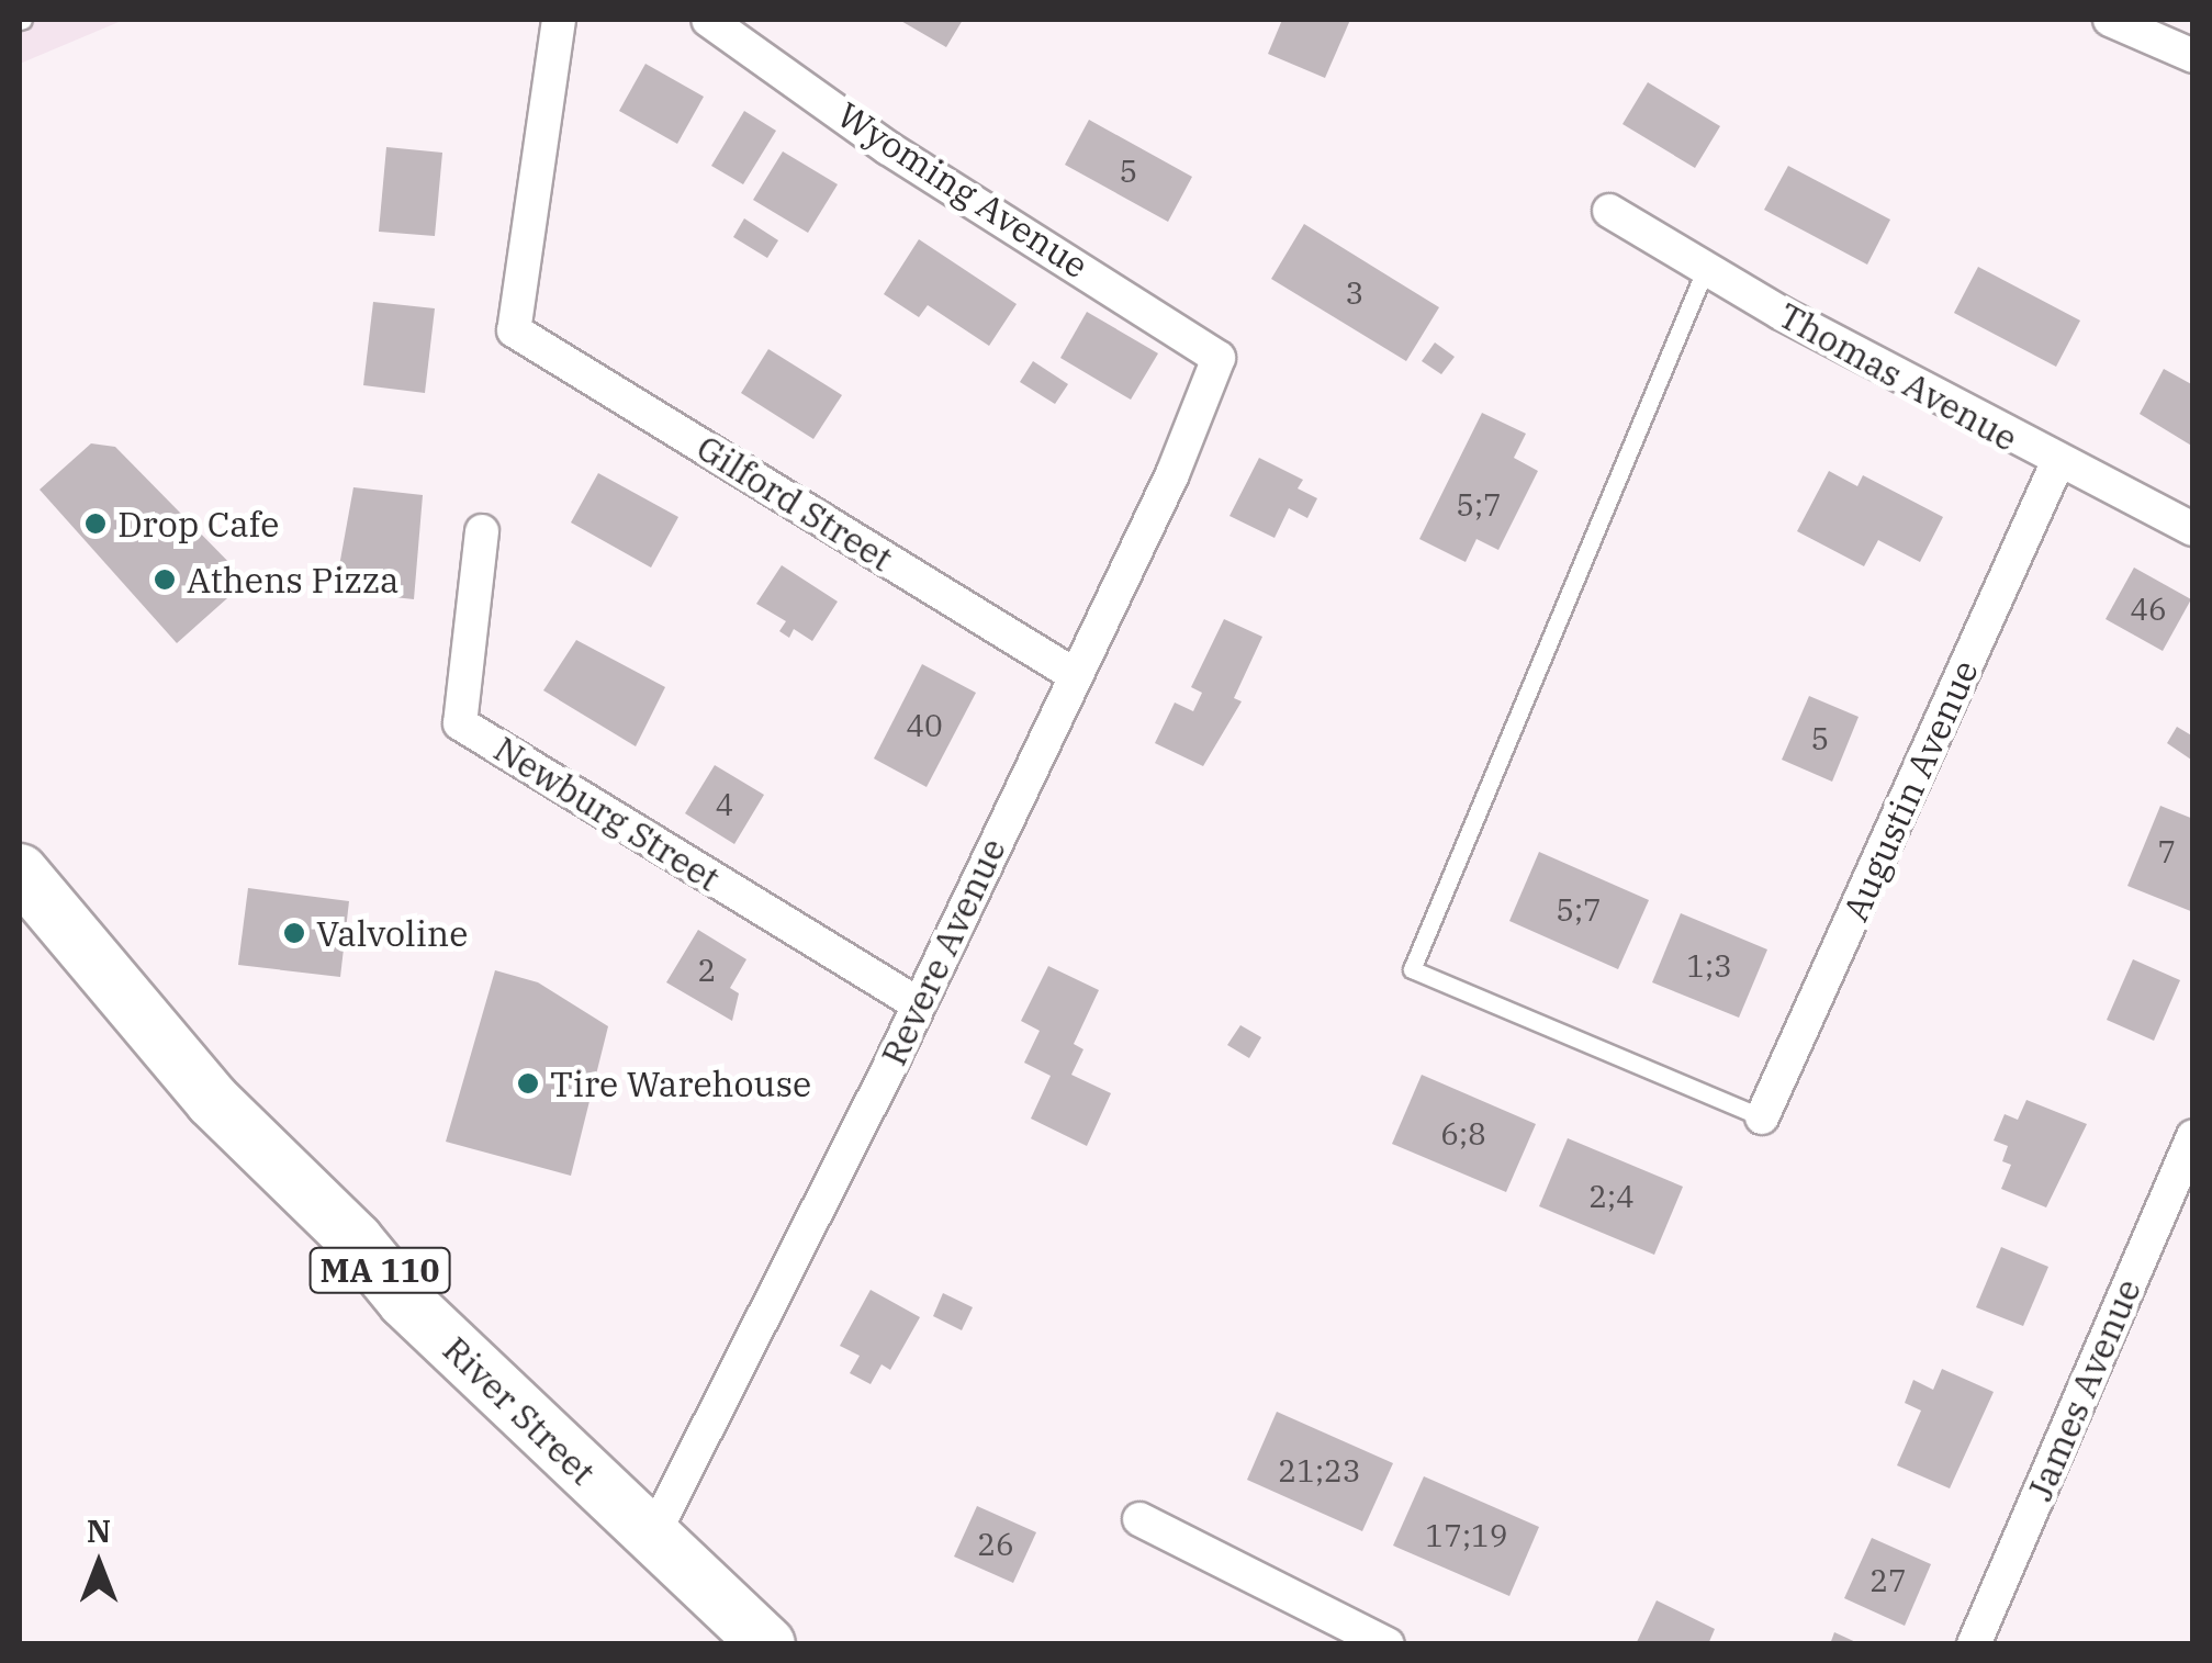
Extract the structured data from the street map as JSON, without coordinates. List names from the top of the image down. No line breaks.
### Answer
{"streets":{"main road":["MA 110","River Street"],"street":["Wyoming Avenue","Thomas Avenue","Gilford Street","Augustin Avenue","Newburg Street","Revere Avenue","James Avenue"]},"crossings":[["Wyoming Avenue","Revere Avenue"],["Thomas Avenue","Augustin Avenue"],["Gilford Street","Revere Avenue"],["Newburg Street","Revere Avenue"],["Revere Avenue","River Street"]],"places":["Drop Cafe","Athens Pizza","Valvoline","Tire Warehouse"],"house_numbers":["5","3","5;7","46","40","5","4","7","5;7","1;3","2","6;8","2;4","21;23","17;19","26","27"],"north":"top"}
